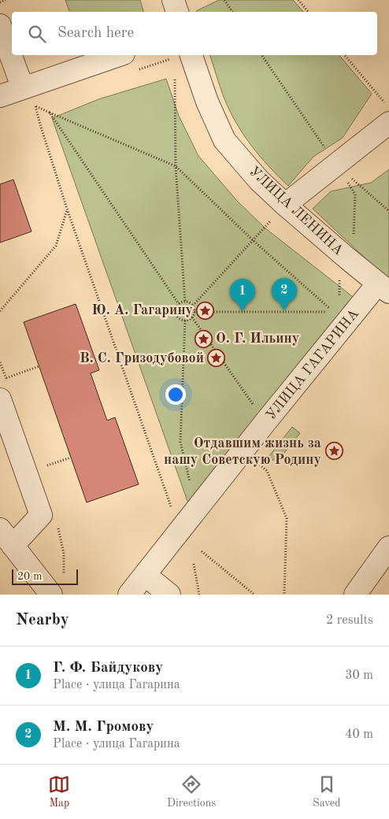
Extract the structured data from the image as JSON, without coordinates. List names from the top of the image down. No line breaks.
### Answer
{"streets":{"street":["УЛИЦА ЛЕНИНА","УЛИЦА ГАГАРИНА"]},"crossings":[["УЛИЦА ЛЕНИНА","УЛИЦА ГАГАРИНА"]],"places":{"place":["Ю. А. Гагарину","О. Г. Ильину","В. С. Гризодубовой","Отдавшим жизнь за нашу Советскую Родину"]},"scale_bar":"20 m","page":{"search":"Search here","pins":["2","1"],"scale":"20 m","heading":["Nearby","2 results"],"list":[{"mark":"1","name":"Г. Ф. Байдукову","note":"Place · улица Гагарина","value":"30 m"},{"mark":"2","name":"М. М. Громову","note":"Place · улица Гагарина","value":"40 m"}],"nav":["Map","Directions","Saved"]}}
